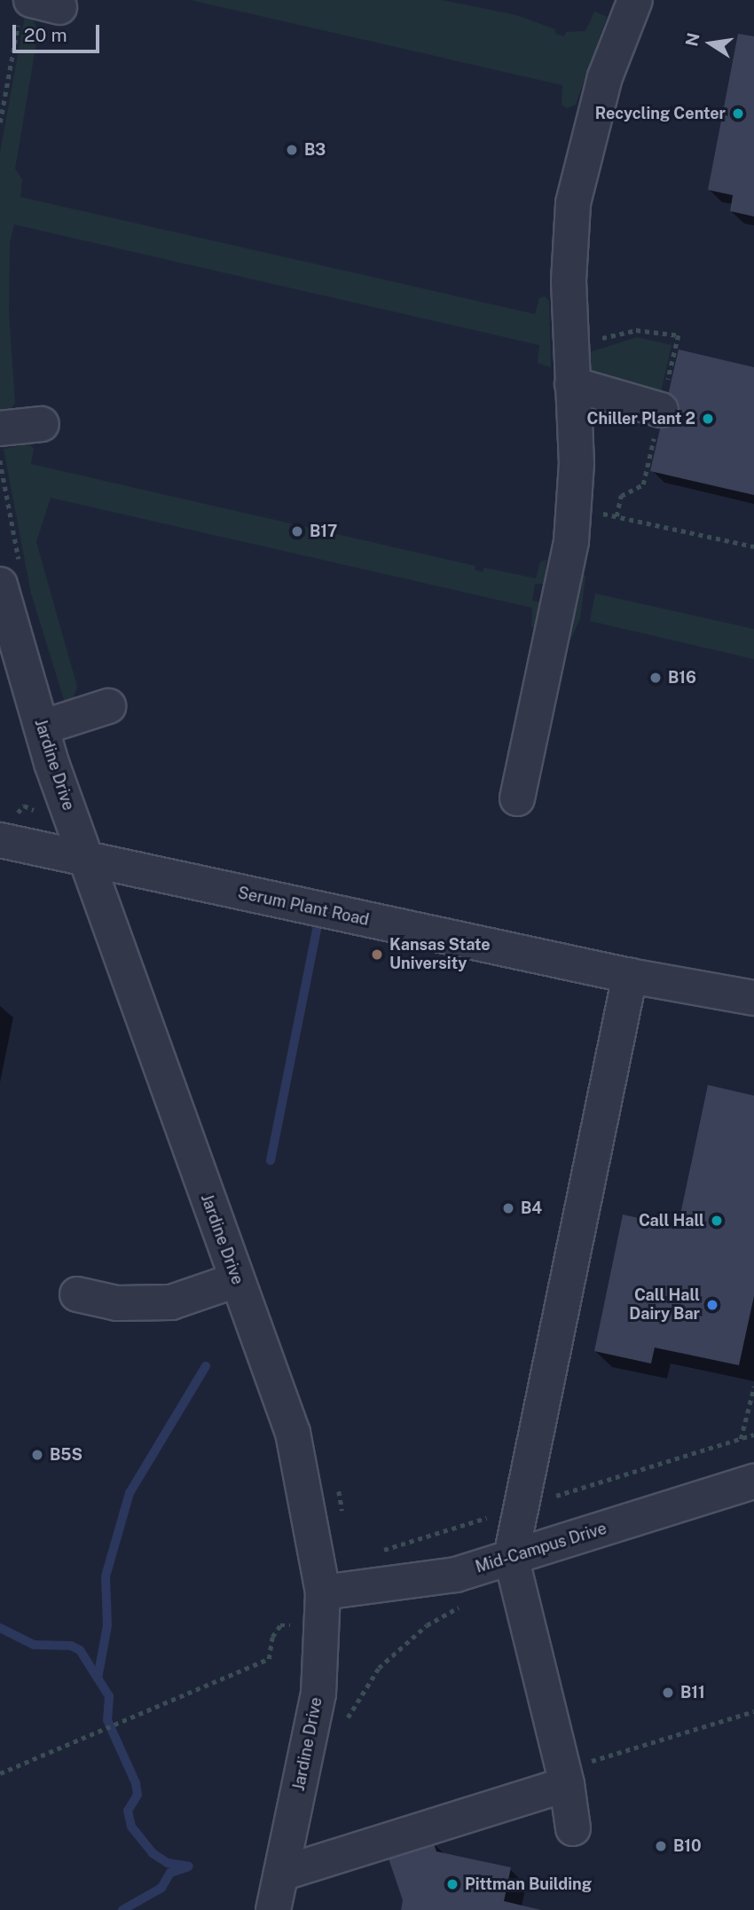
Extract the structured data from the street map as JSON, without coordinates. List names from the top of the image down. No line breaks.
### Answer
{"streets":{"street":["Jardine Drive","Serum Plant Road","Mid-Campus Drive"]},"crossings":[["Jardine Drive","Serum Plant Road"],["Jardine Drive","Mid-Campus Drive"]],"places":["Recycling Center","B3","Chiller Plant 2","B17","B16","Kansas State University","B4","Call Hall","Call Hall Dairy Bar","B5S","B11","B10","Pittman Building"],"scale_bar":"20 m","north":"left"}
